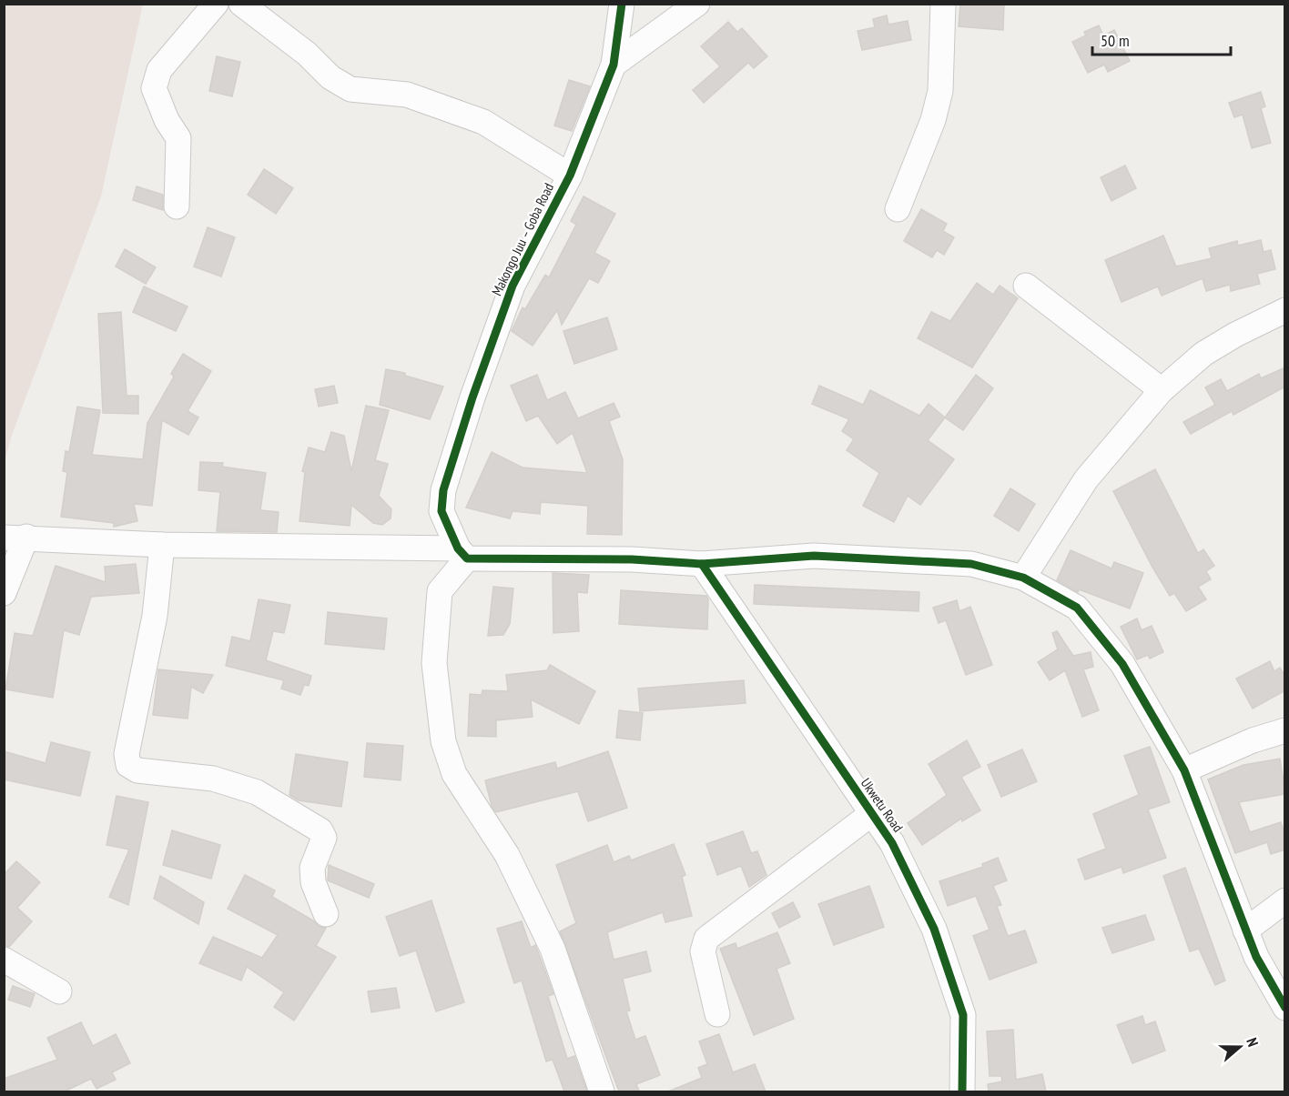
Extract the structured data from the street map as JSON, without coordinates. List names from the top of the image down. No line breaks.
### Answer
{"streets":{"street":["Makongo Juu – Goba Road","Ukwetu Road"]},"scale_bar":"50 m","north":"right"}
